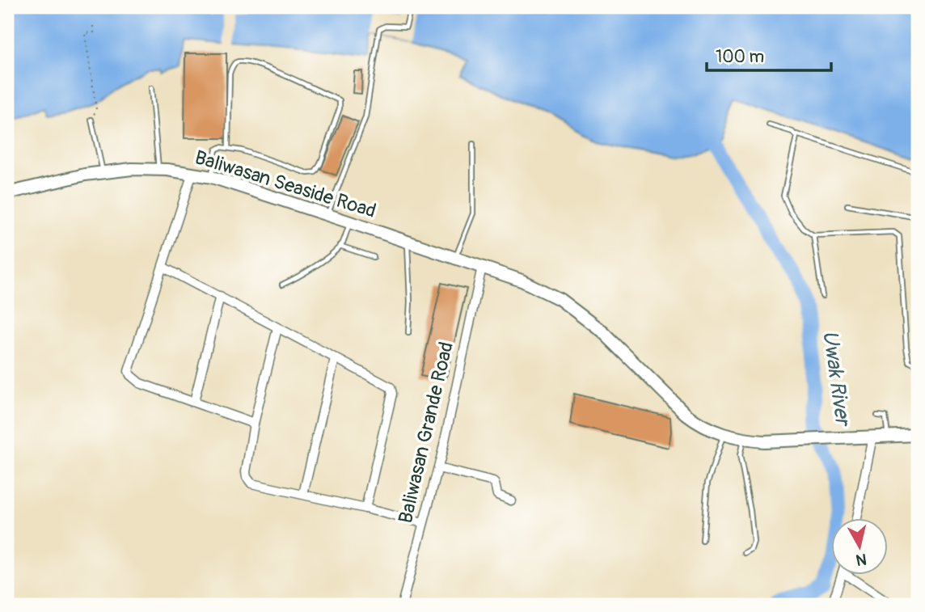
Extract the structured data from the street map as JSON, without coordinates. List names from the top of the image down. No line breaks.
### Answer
{"streets":{"main road":["Baliwasan Seaside Road"],"street":["Baliwasan Grande Road"]},"crossings":[["Baliwasan Seaside Road","Baliwasan Grande Road"]],"water":["Uwak River"],"scale_bar":"100 m","north":"bottom"}
